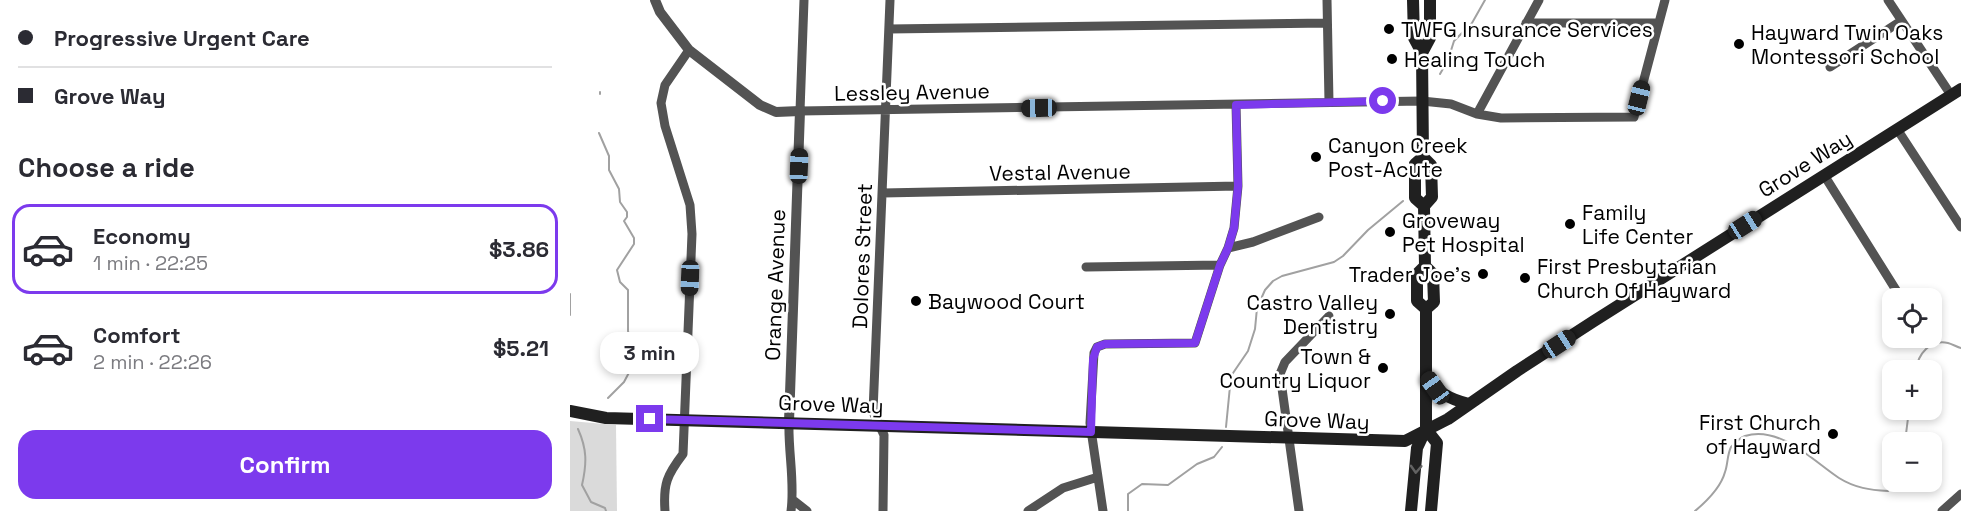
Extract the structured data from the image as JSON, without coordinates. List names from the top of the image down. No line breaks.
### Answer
{"streets":{"main road":["Grove Way"],"street":["Lessley Avenue","Vestal Avenue","Dolores Street","Orange Avenue"]},"crossings":[["Lessley Avenue","Dolores Street"],["Lessley Avenue","Orange Avenue"],["Grove Way","Dolores Street"],["Grove Way","Orange Avenue"],["Vestal Avenue","Dolores Street"]],"places":["TWFG Insurance Services","Hayward Twin Oaks Montessori School","Healing Touch","Canyon Creek Post-Acute","Family Life Center","Groveway Pet Hospital","Trader Joe's","First Presbytarian Church Of Hayward","Baywood Court","Castro Valley Dentistry","Town & Country Liquor","First Church of Hayward"],"page":{"banner":["Progressive Urgent Care","Grove Way"],"heading":"Choose a ride","list":[{"name":"Economy","note":"1 min · 22:25","value":"$3.86"},{"name":"Comfort","note":"2 min · 22:26","value":"$5.21"}],"map_buttons":["+","−"],"bubble":"3 min","buttons":"Confirm"}}
